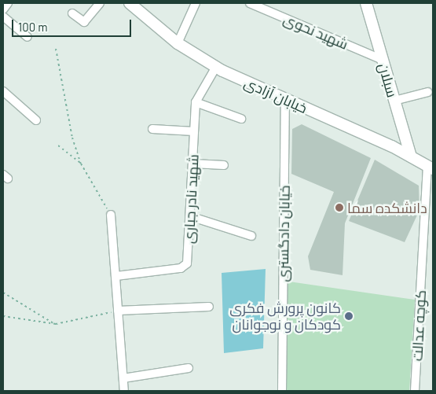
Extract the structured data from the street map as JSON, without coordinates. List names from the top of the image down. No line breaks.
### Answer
{"streets":{"main road":["سبلان","خیابان آزادی"],"street":["شهید نحوی","شهید نادر جباری","خیابان دادگستری","کوچه عدالت"]},"crossings":[["شهید نحوی","سبلان"],["سبلان","خیابان آزادی"],["خیابان آزادی","شهید نادر جباری"],["خیابان آزادی","خیابان دادگستری"],["خیابان آزادی","کوچه عدالت"]],"places":["دانشکده سما","کانون پرورش فکری کودکان و نوجوانان"],"scale_bar":"100 m"}
